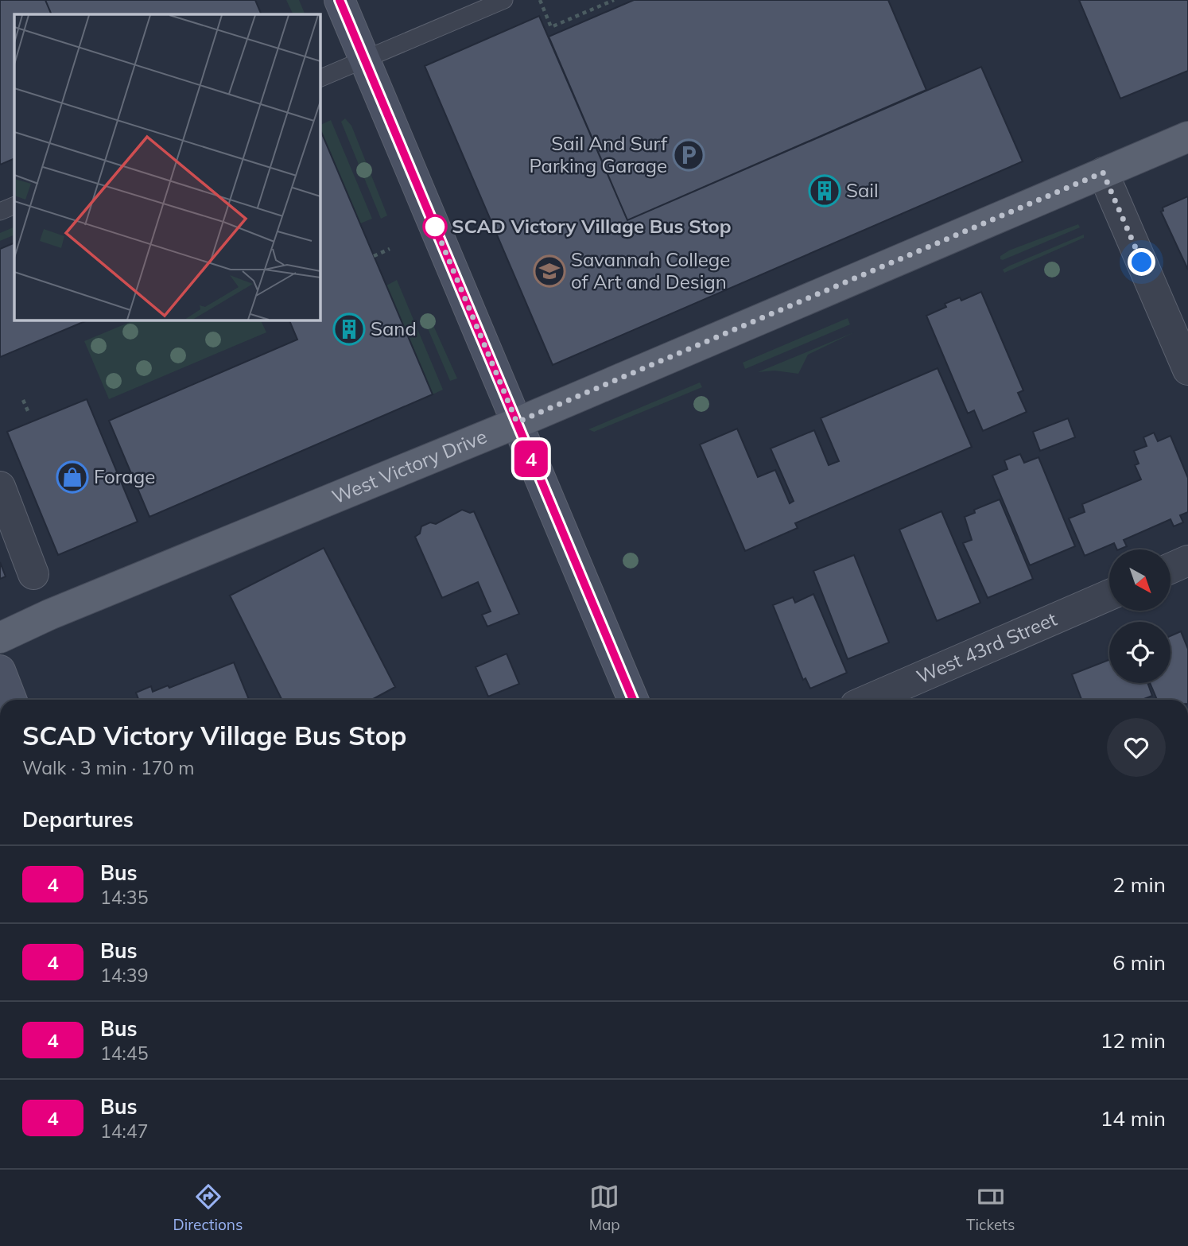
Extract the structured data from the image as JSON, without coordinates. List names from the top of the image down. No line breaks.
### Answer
{"streets":{"main road":["West Victory Drive"],"street":["West 43rd Street"]},"places":{"parking":["Sail And Surf Parking Garage"],"building":["Sail","Sand"],"other":["SCAD Victory Village Bus Stop"],"school or university":["Savannah College of Art and Design"],"shop":["Forage"]},"lines":["bus line 4"],"north":"bottom right","page":{"on_map":"4","heading":[["SCAD Victory Village Bus Stop","Walk · 3 min · 170 m"],"Departures"],"list":[{"mark":"4","name":"Bus","note":"14:35","value":"2 min"},{"mark":"4","name":"Bus","note":"14:39","value":"6 min"},{"mark":"4","name":"Bus","note":"14:45","value":"12 min"},{"mark":"4","name":"Bus","note":"14:47","value":"14 min"}],"tabs":["Directions","Map","Tickets"]}}
